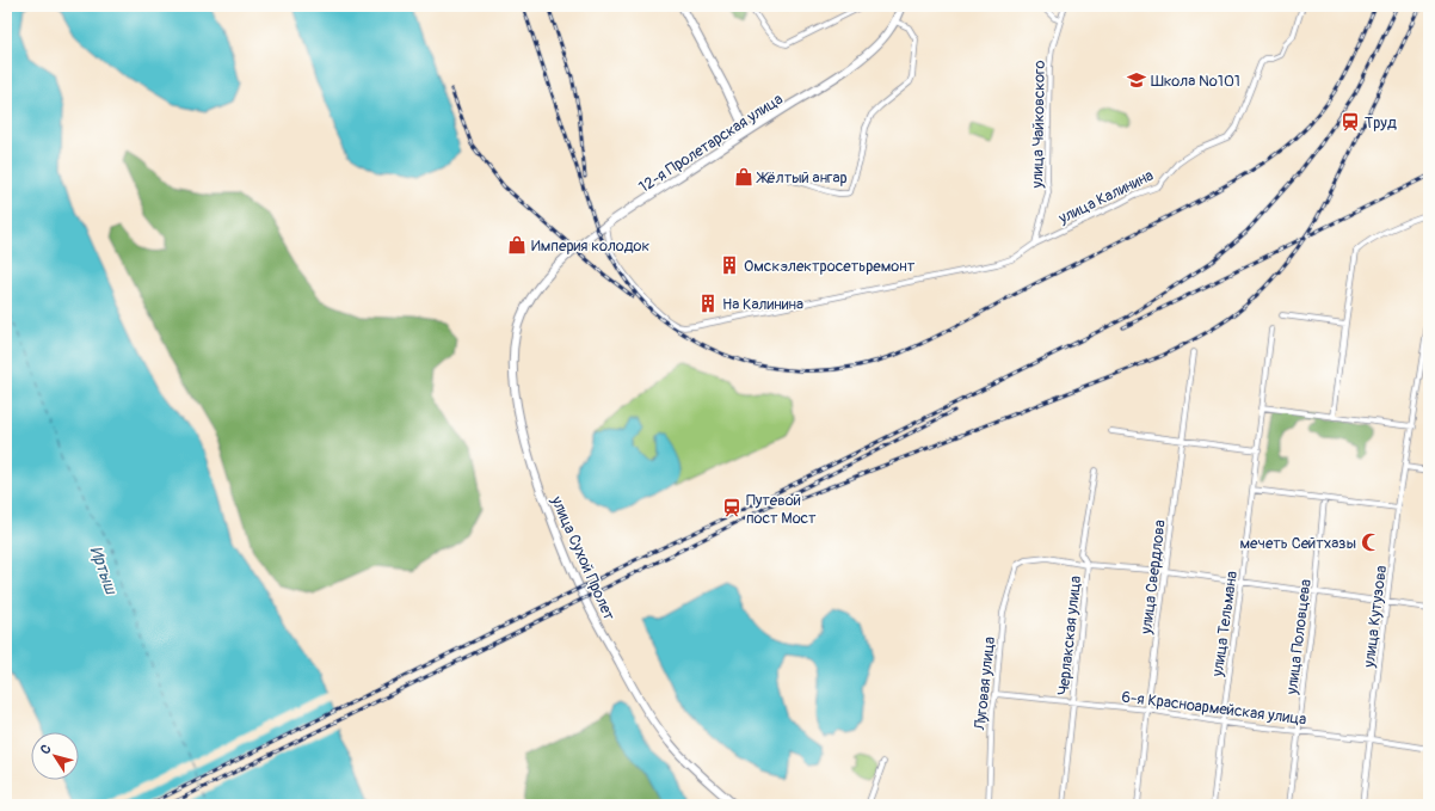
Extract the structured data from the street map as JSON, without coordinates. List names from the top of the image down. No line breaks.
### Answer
{"streets":{"main road":["12-я Пролетарская улица","улица Сухой Пролет"],"street":["улица Чайковского","улица Калинина","улица Свердлова","улица Кутузова","улица Тельмана","Черлакская улица","улица Половцева","Луговая улица","6-я Красноармейская улица"]},"crossings":[["улица Чайковского","улица Калинина"],["12-я Пролетарская улица","улица Калинина"],["12-я Пролетарская улица","улица Сухой Пролет"],["улица Свердлова","6-я Красноармейская улица"],["улица Кутузова","6-я Красноармейская улица"],["улица Тельмана","6-я Красноармейская улица"],["Черлакская улица","Луговая улица"],["Черлакская улица","6-я Красноармейская улица"],["улица Половцева","6-я Красноармейская улица"],["Луговая улица","6-я Красноармейская улица"]],"water":["Иртыш"],"places":{"school or university":["Школа №101"],"station":["Труд","Путевой пост Мост"],"shop":["Жёлтый ангар","Империя колодок"],"building":["Омскэлектросетьремонт","На Калинина"],"mosque":["мечеть Сейтхазы"]},"north":"top left"}
